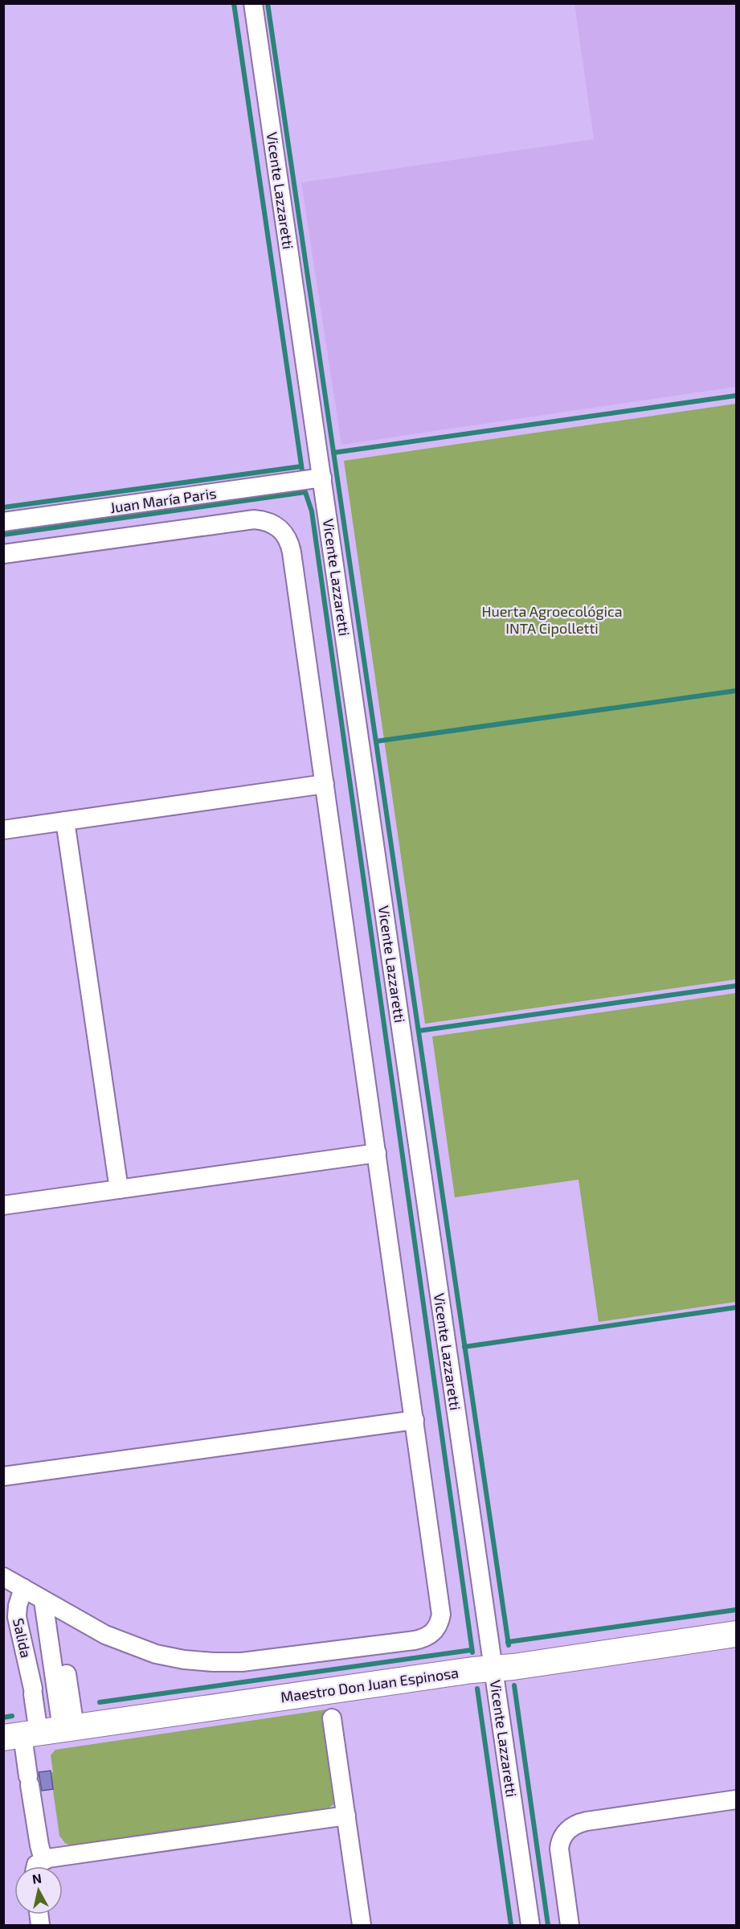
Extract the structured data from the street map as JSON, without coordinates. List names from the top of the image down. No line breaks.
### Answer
{"streets":{"main road":["Maestro Don Juan Espinosa"],"street":["Vicente Lazzaretti","Juan María Paris","Salida"]},"crossings":[["Vicente Lazzaretti","Juan María Paris"],["Vicente Lazzaretti","Maestro Don Juan Espinosa"],["Salida","Maestro Don Juan Espinosa"]],"parks":["Huerta Agroecológica INTA Cipolletti"],"north":"top"}
